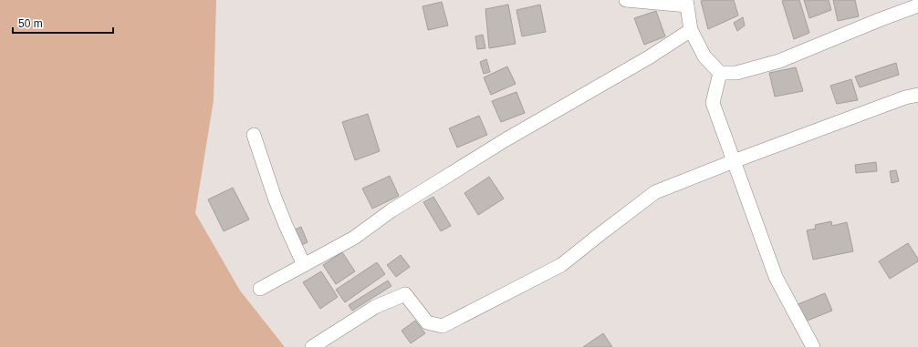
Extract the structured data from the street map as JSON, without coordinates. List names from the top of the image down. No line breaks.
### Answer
{"scale_bar":"50 m"}
